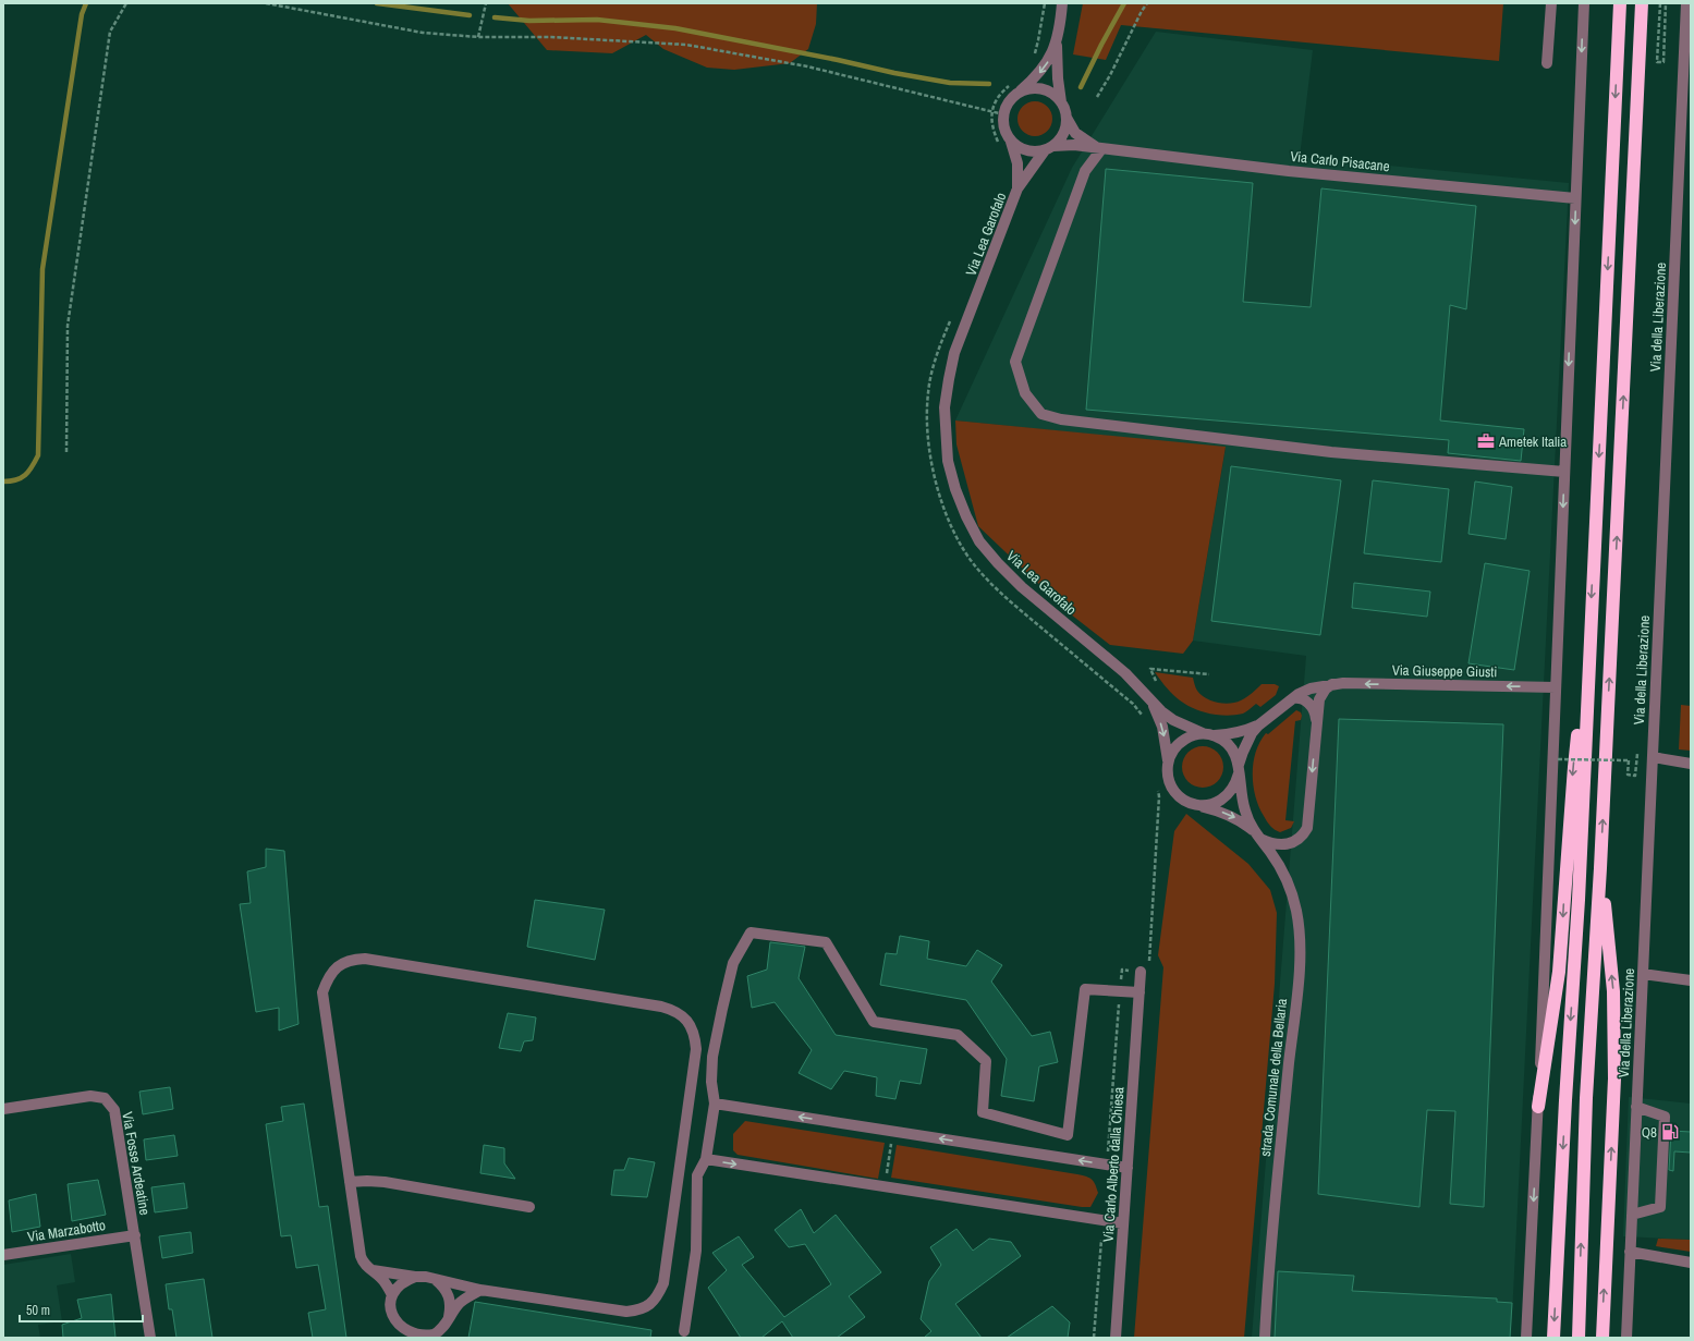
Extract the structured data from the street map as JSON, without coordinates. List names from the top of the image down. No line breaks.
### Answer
{"streets":{"street":["Via Carlo Pisacane","Via Lea Garofalo","Via della Liberazione","Via Giuseppe Giusti","strada Comunale della Bellaria","Via Fosse Ardeatine","Via Carlo Alberto dalla Chiesa","Via Marzabotto"]},"crossings":[["Via Carlo Pisacane","Via Lea Garofalo"],["Via Lea Garofalo","Via Giuseppe Giusti"],["Via Fosse Ardeatine","Via Marzabotto"]],"one_way":["Via Giuseppe Giusti"],"places":{"office":["Ametek Italia"],"fuel station":["Q8"]},"scale_bar":"50 m"}
